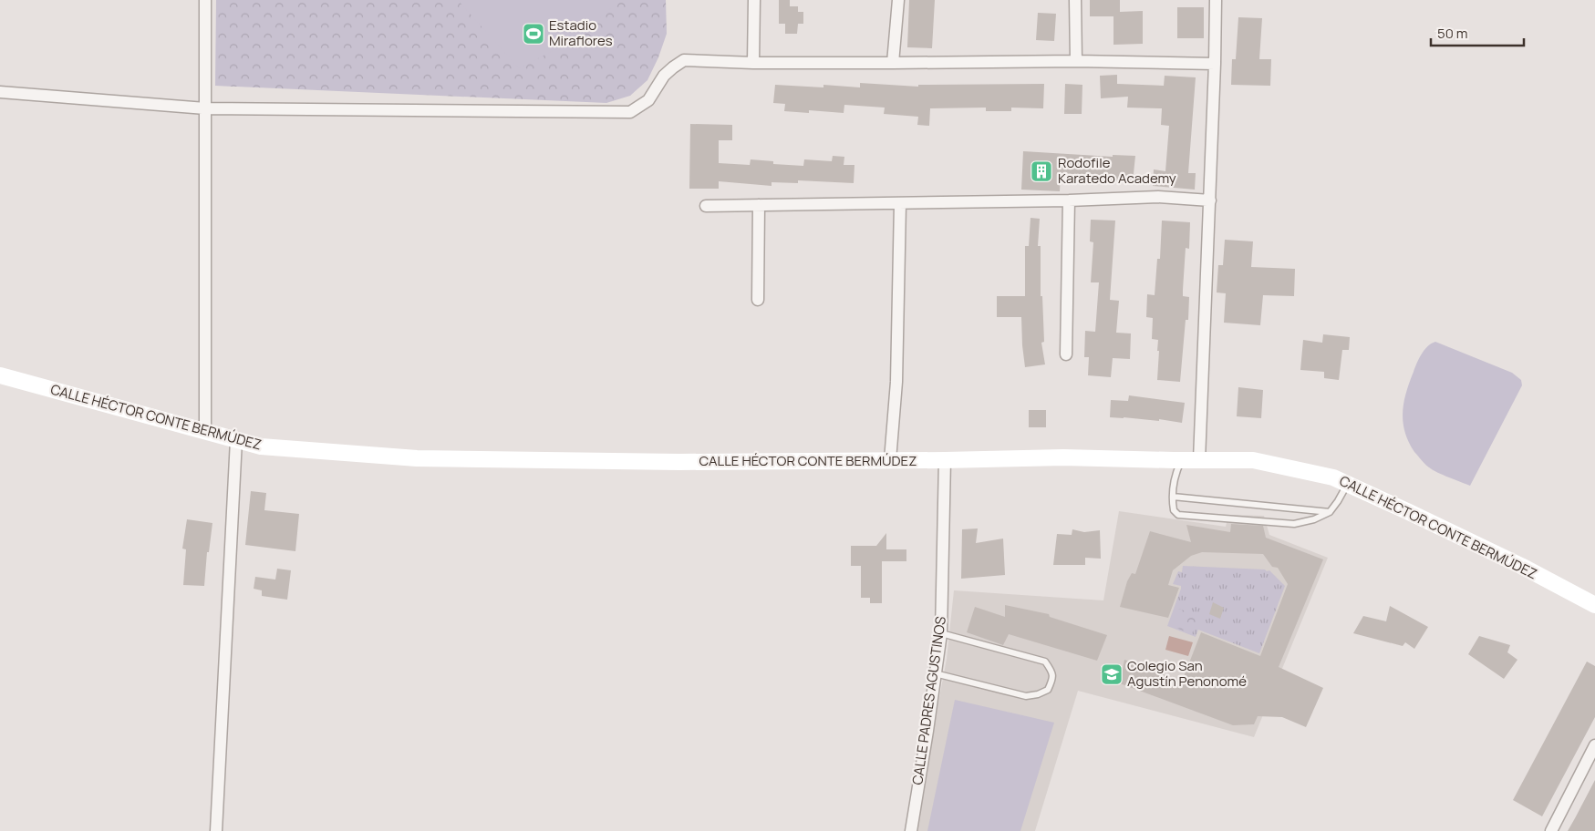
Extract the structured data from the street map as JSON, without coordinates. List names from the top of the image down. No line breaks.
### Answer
{"streets":{"street":["CALLE HÉCTOR CONTE BERMÚDEZ","CALLE PADRES AGUSTINOS"]},"crossings":[["CALLE HÉCTOR CONTE BERMÚDEZ","CALLE PADRES AGUSTINOS"]],"places":{"sports":["Estadio Miraflores"],"building":["Rodofile Karatedo Academy"],"school or university":["Colegio San Agustín Penonomé"]},"scale_bar":"50 m"}
